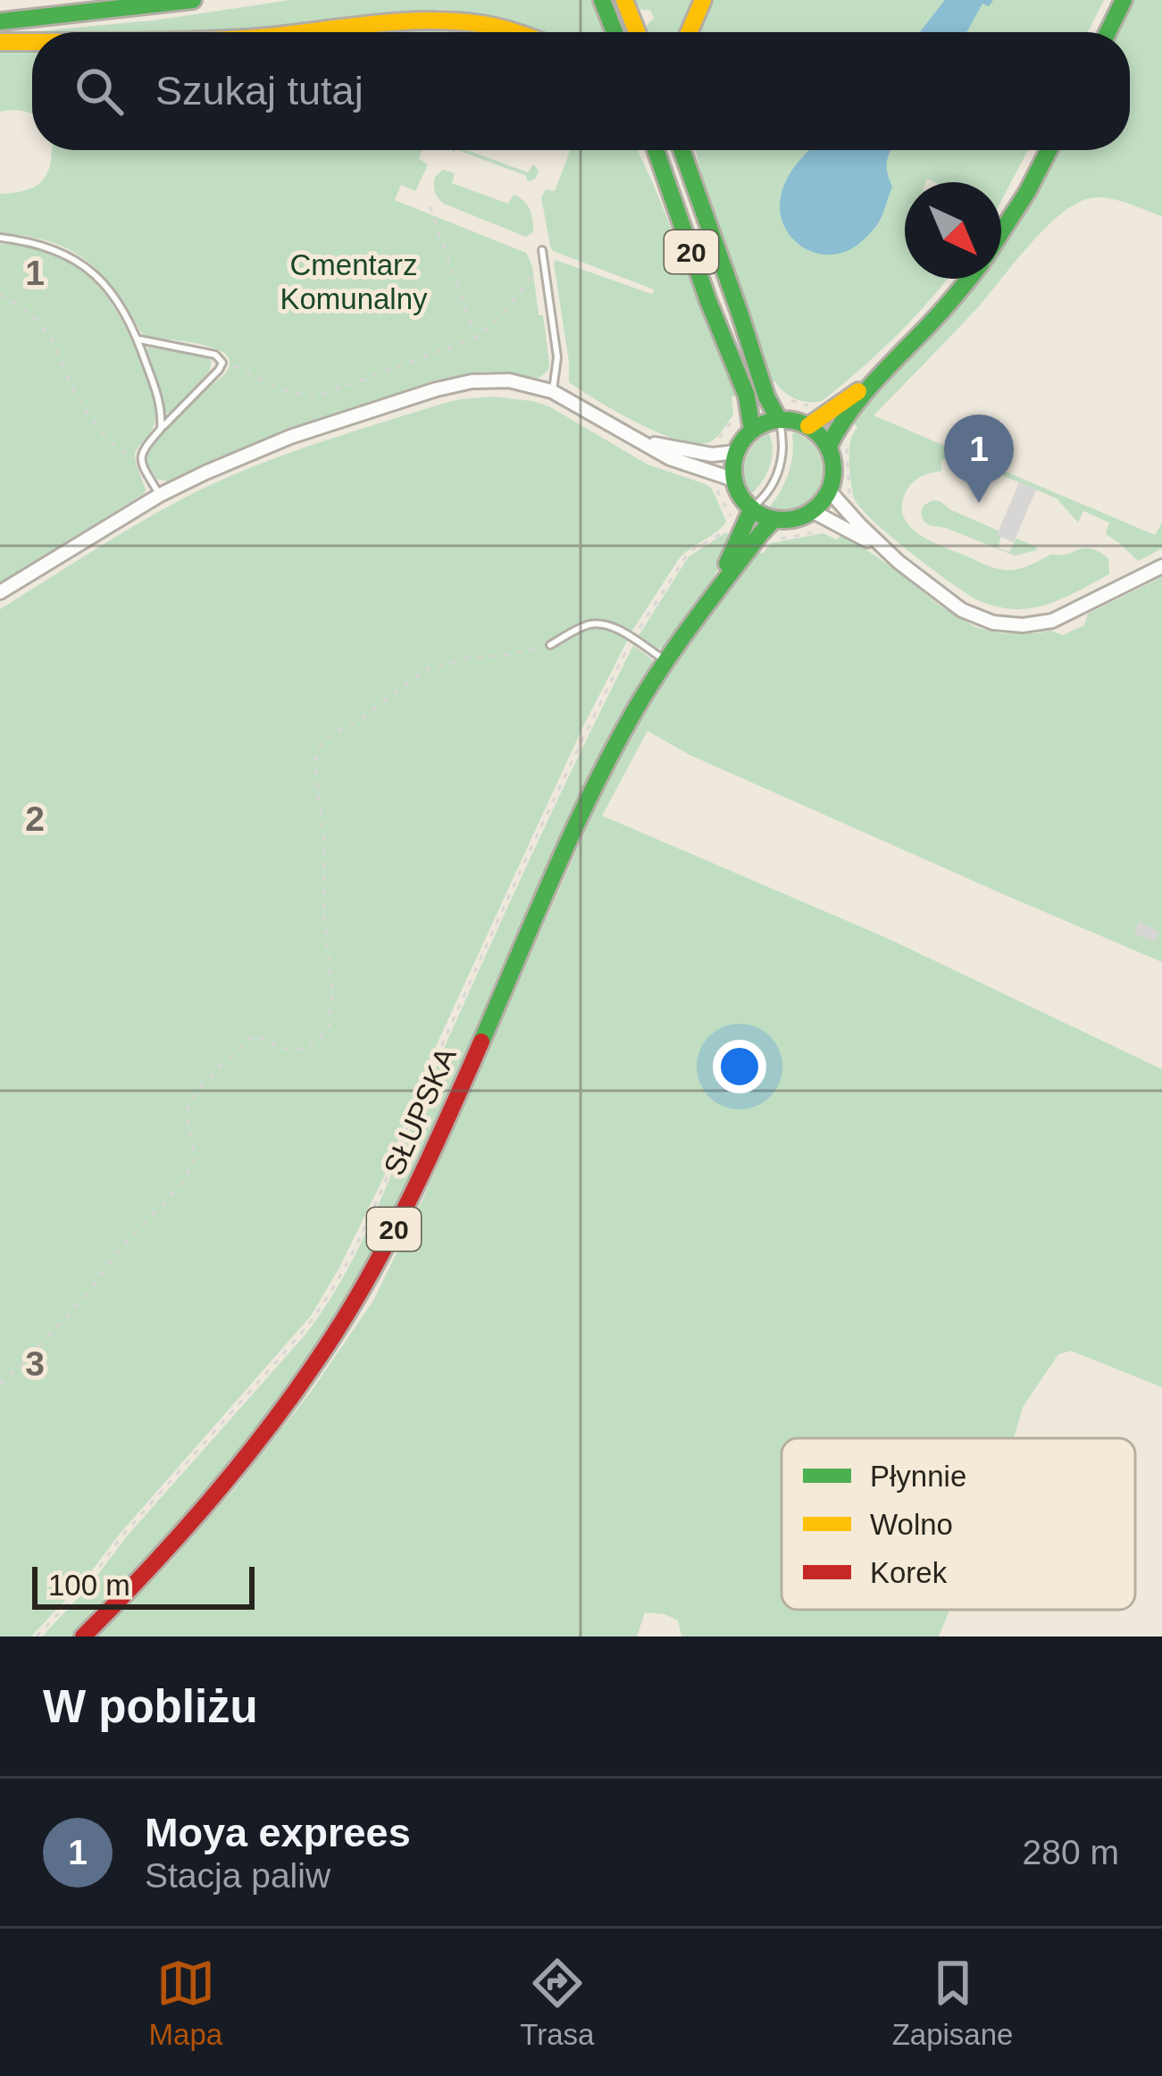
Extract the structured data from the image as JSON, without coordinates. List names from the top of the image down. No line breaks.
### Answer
{"streets":{"main road":["20","SŁUPSKA"]},"parks":["Cmentarz Komunalny"],"legend":["Płynnie","Wolno","Korek"],"scale_bar":"100 m","north":"bottom right","page":{"search":"Szukaj tutaj","pins":"1","scale":"100 m","heading":"W pobliżu","list":[{"mark":"1","name":"Moya exprees","note":"Stacja paliw","value":"280 m"}],"nav":["Mapa","Trasa","Zapisane"]},"grid":{"rows":["1","2","3"]}}
